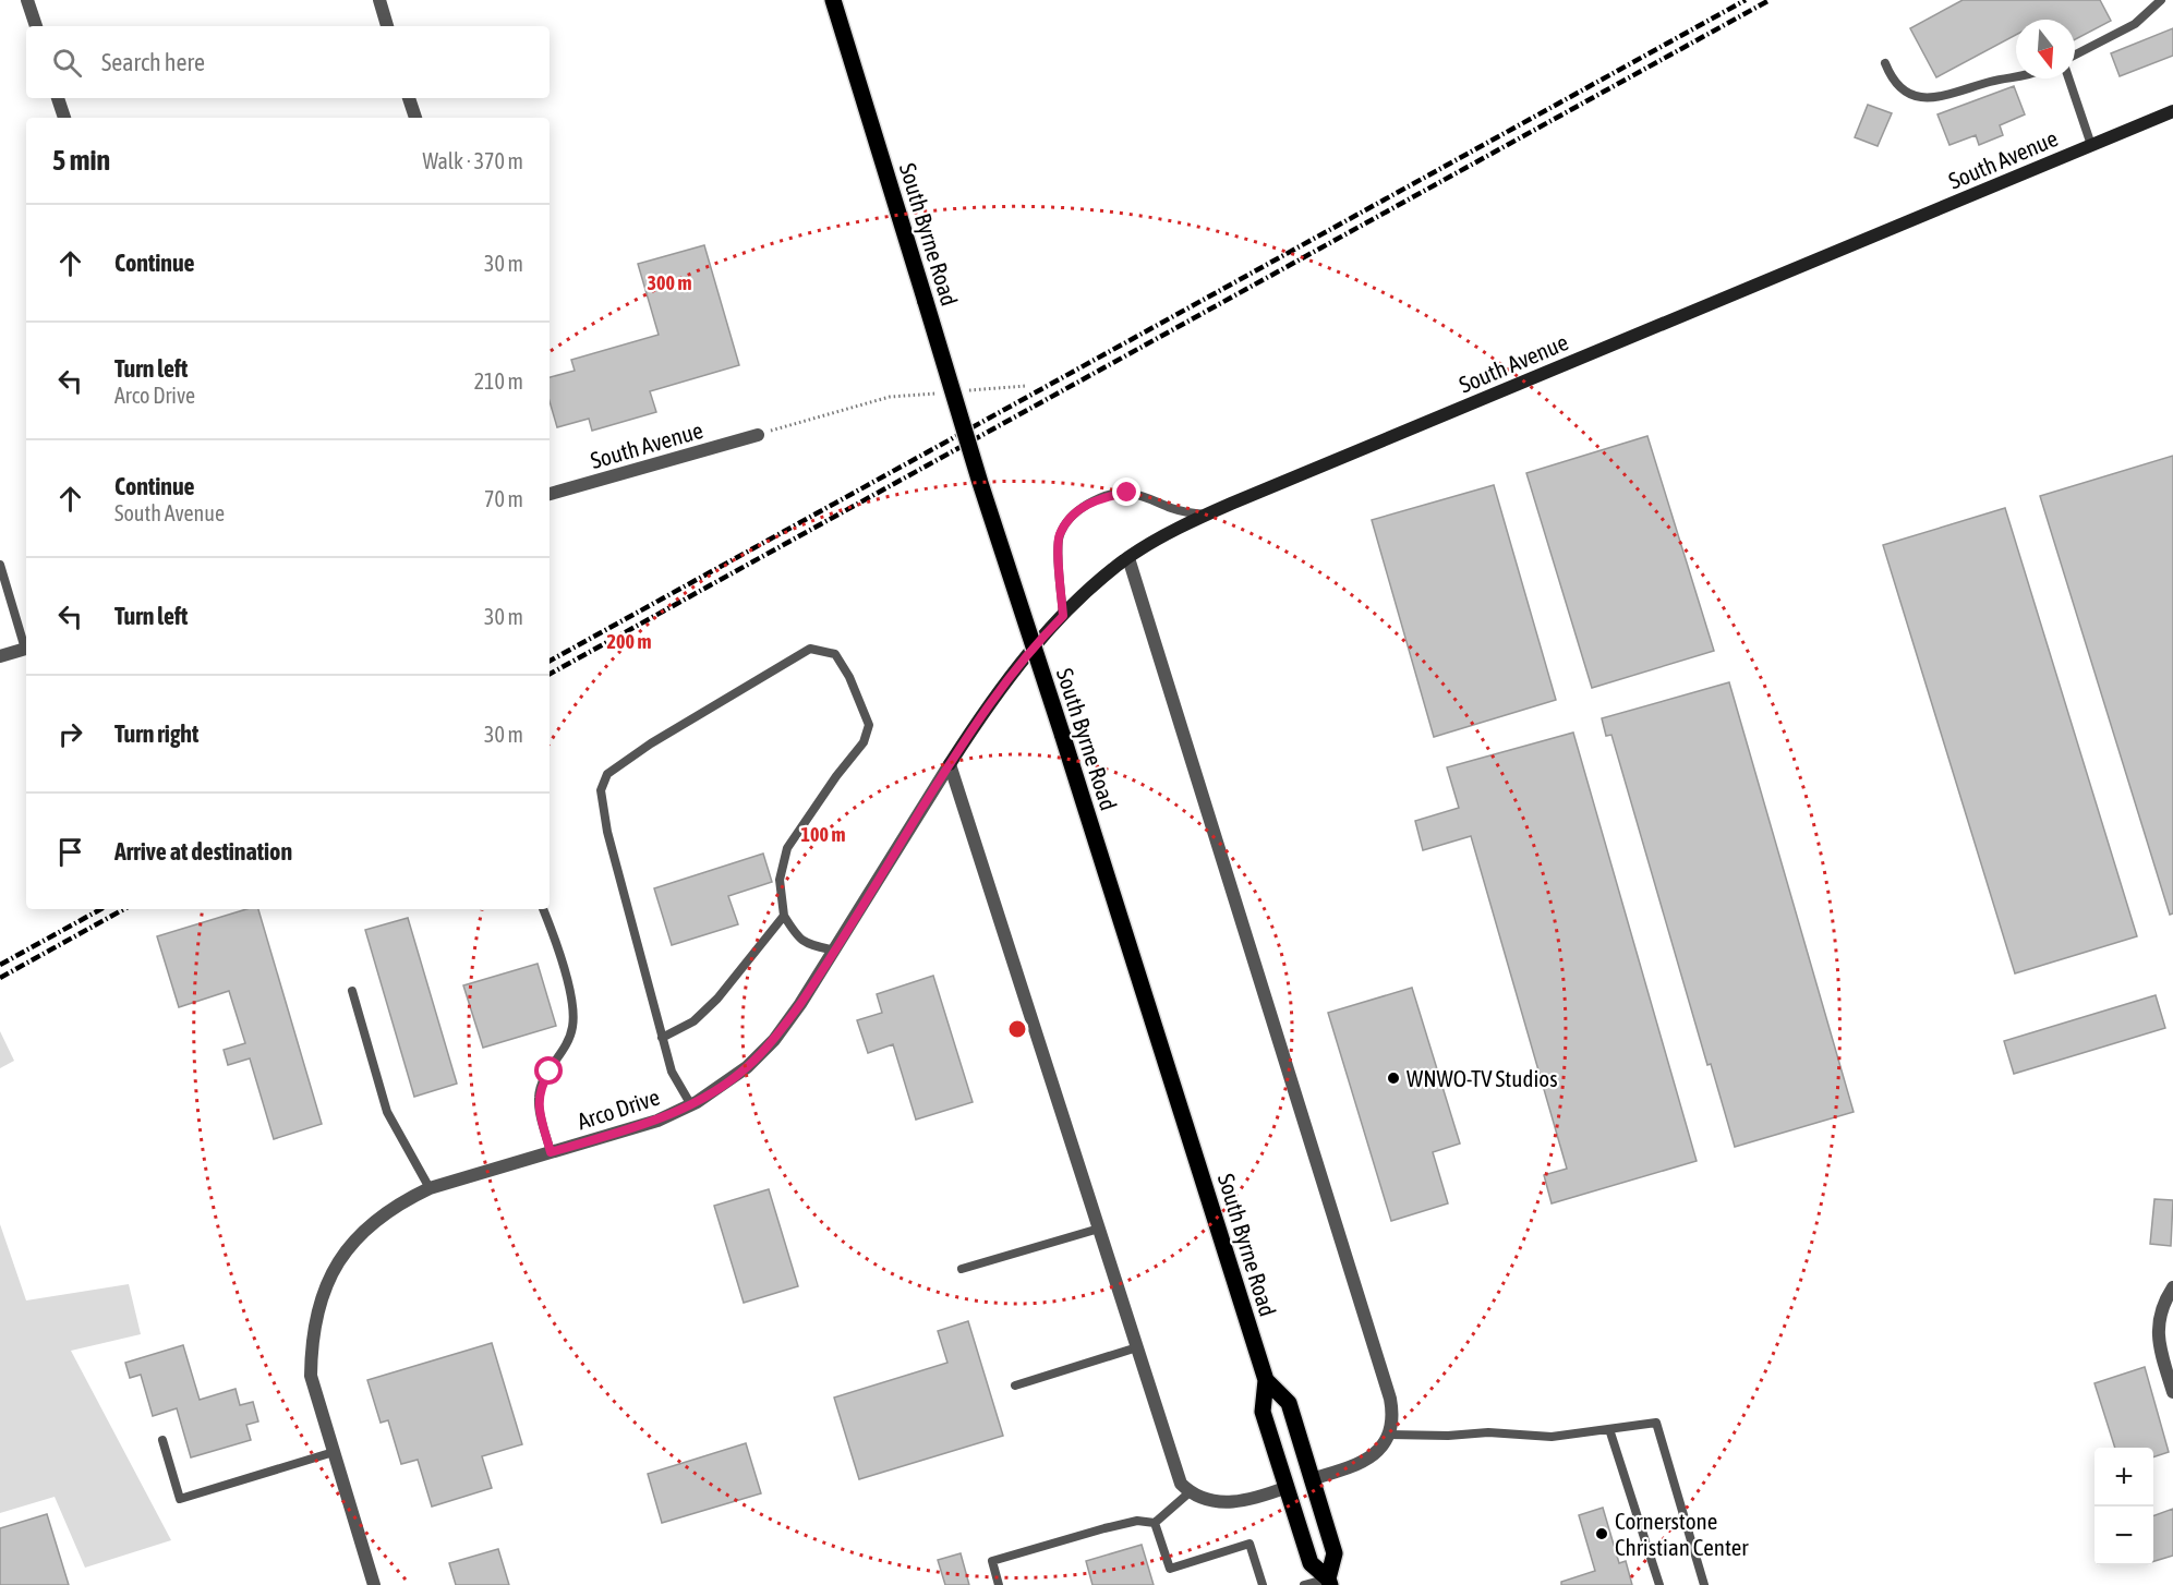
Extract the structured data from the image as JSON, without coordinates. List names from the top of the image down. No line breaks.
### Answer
{"streets":{"main road":["South Byrne Road"],"street":["South Avenue","Arco Drive"]},"crossings":[["South Avenue","Arco Drive"]],"places":["WNWO-TV Studios","Cornerstone Christian Center"],"north":"bottom","page":{"search":"Search here","heading":["5 min","Walk · 370 m"],"list":[["Continue","30 m"],["Turn left","Arco Drive","210 m"],["Continue","South Avenue","70 m"],["Turn left","30 m"],["Turn right","30 m"],"Arrive at destination"],"map_buttons":["+","−"]},"rings":["300 m","200 m","100 m"]}
